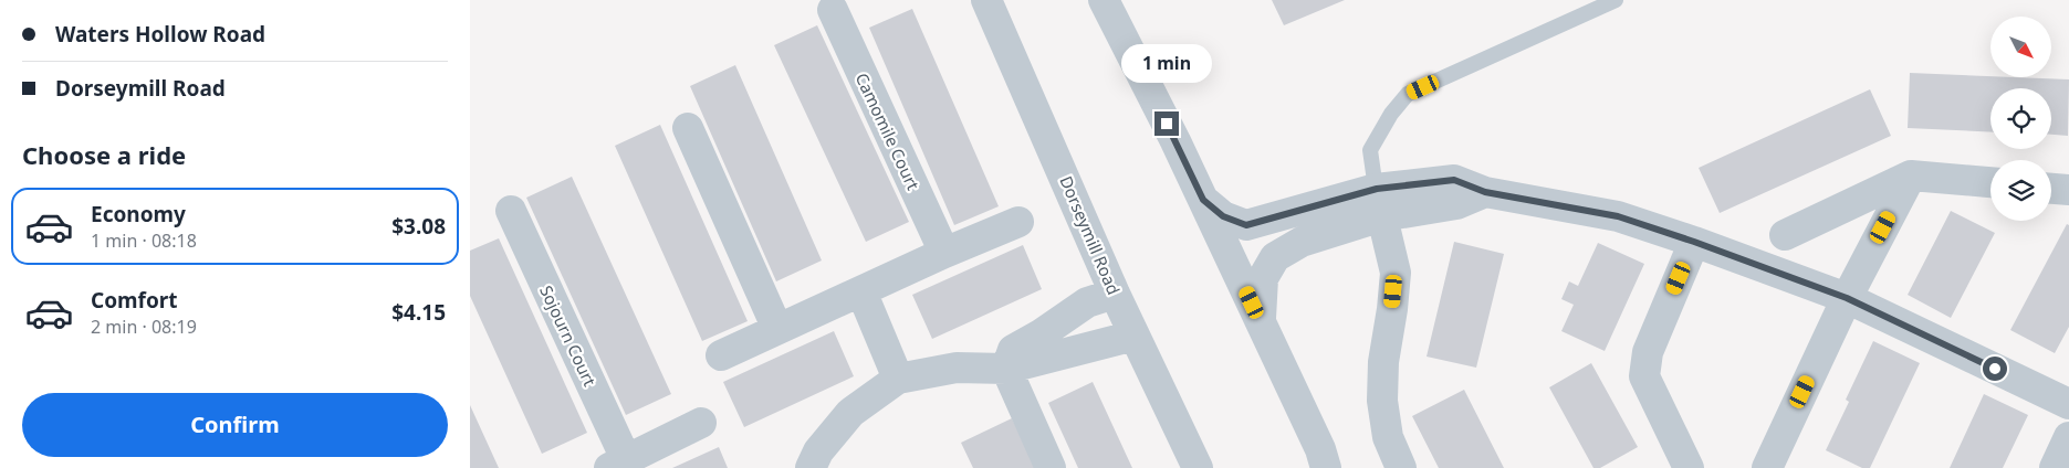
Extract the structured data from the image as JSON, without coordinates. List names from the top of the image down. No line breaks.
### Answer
{"streets":{"street":["Camomile Court","Dorseymill Road","Sojourn Court"]},"north":"bottom right","page":{"banner":["Waters Hollow Road","Dorseymill Road"],"bubble":"1 min","heading":"Choose a ride","list":[{"name":"Economy","note":"1 min · 08:18","value":"$3.08"},{"name":"Comfort","note":"2 min · 08:19","value":"$4.15"}],"buttons":"Confirm"}}
